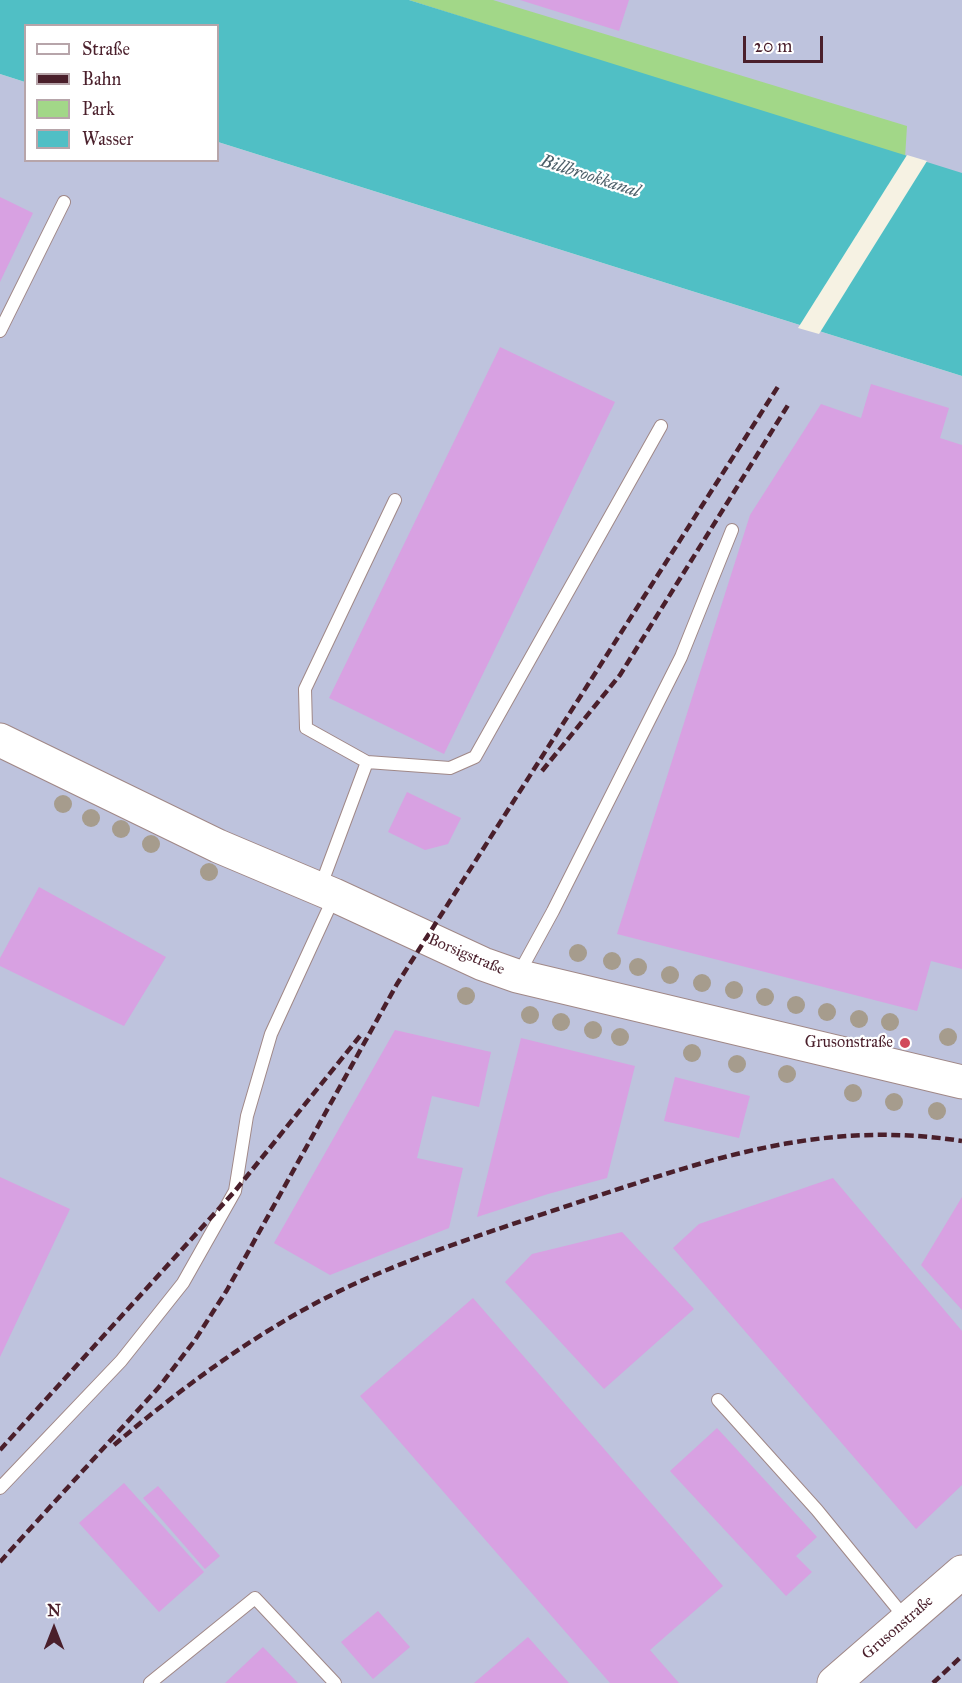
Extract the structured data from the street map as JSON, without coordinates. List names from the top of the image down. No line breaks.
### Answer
{"streets":{"main road":["Borsigstraße","Grusonstraße"]},"water":["Billbrookkanal"],"places":["Grusonstraße"],"legend":["Straße","Bahn","Park","Wasser"],"scale_bar":"20 m","north":"top"}
